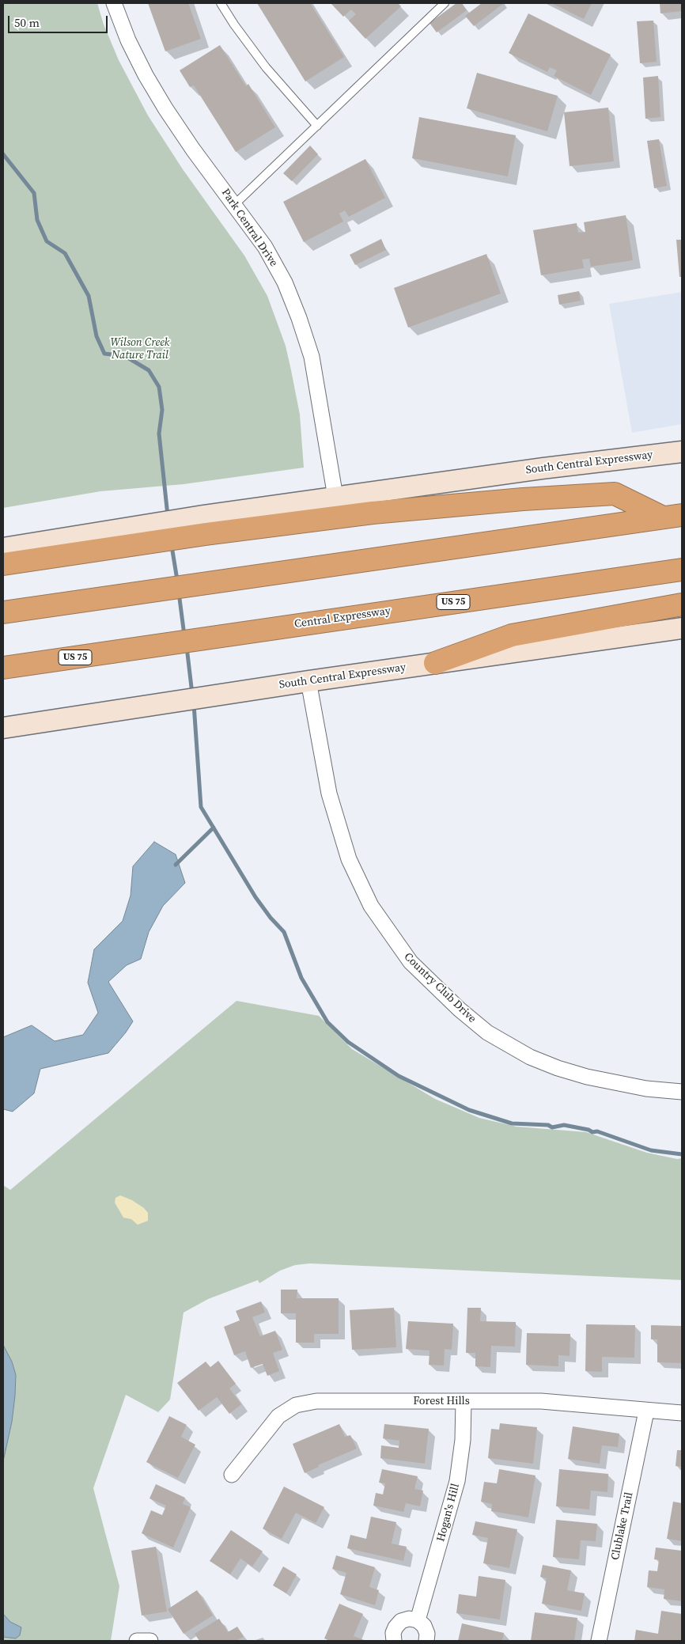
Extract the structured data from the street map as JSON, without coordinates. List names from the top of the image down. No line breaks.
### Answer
{"streets":{"highway":["US 75","Central Expressway"],"main road":["South Central Expressway"],"street":["Park Central Drive","Country Club Drive","Forest Hills","Hogan's Hill","Clublake Trail"]},"crossings":[["Park Central Drive","South Central Expressway"],["South Central Expressway","Country Club Drive"],["Forest Hills","Hogan's Hill"],["Forest Hills","Clublake Trail"]],"parks":["Wilson Creek Nature Trail"],"scale_bar":"50 m"}
